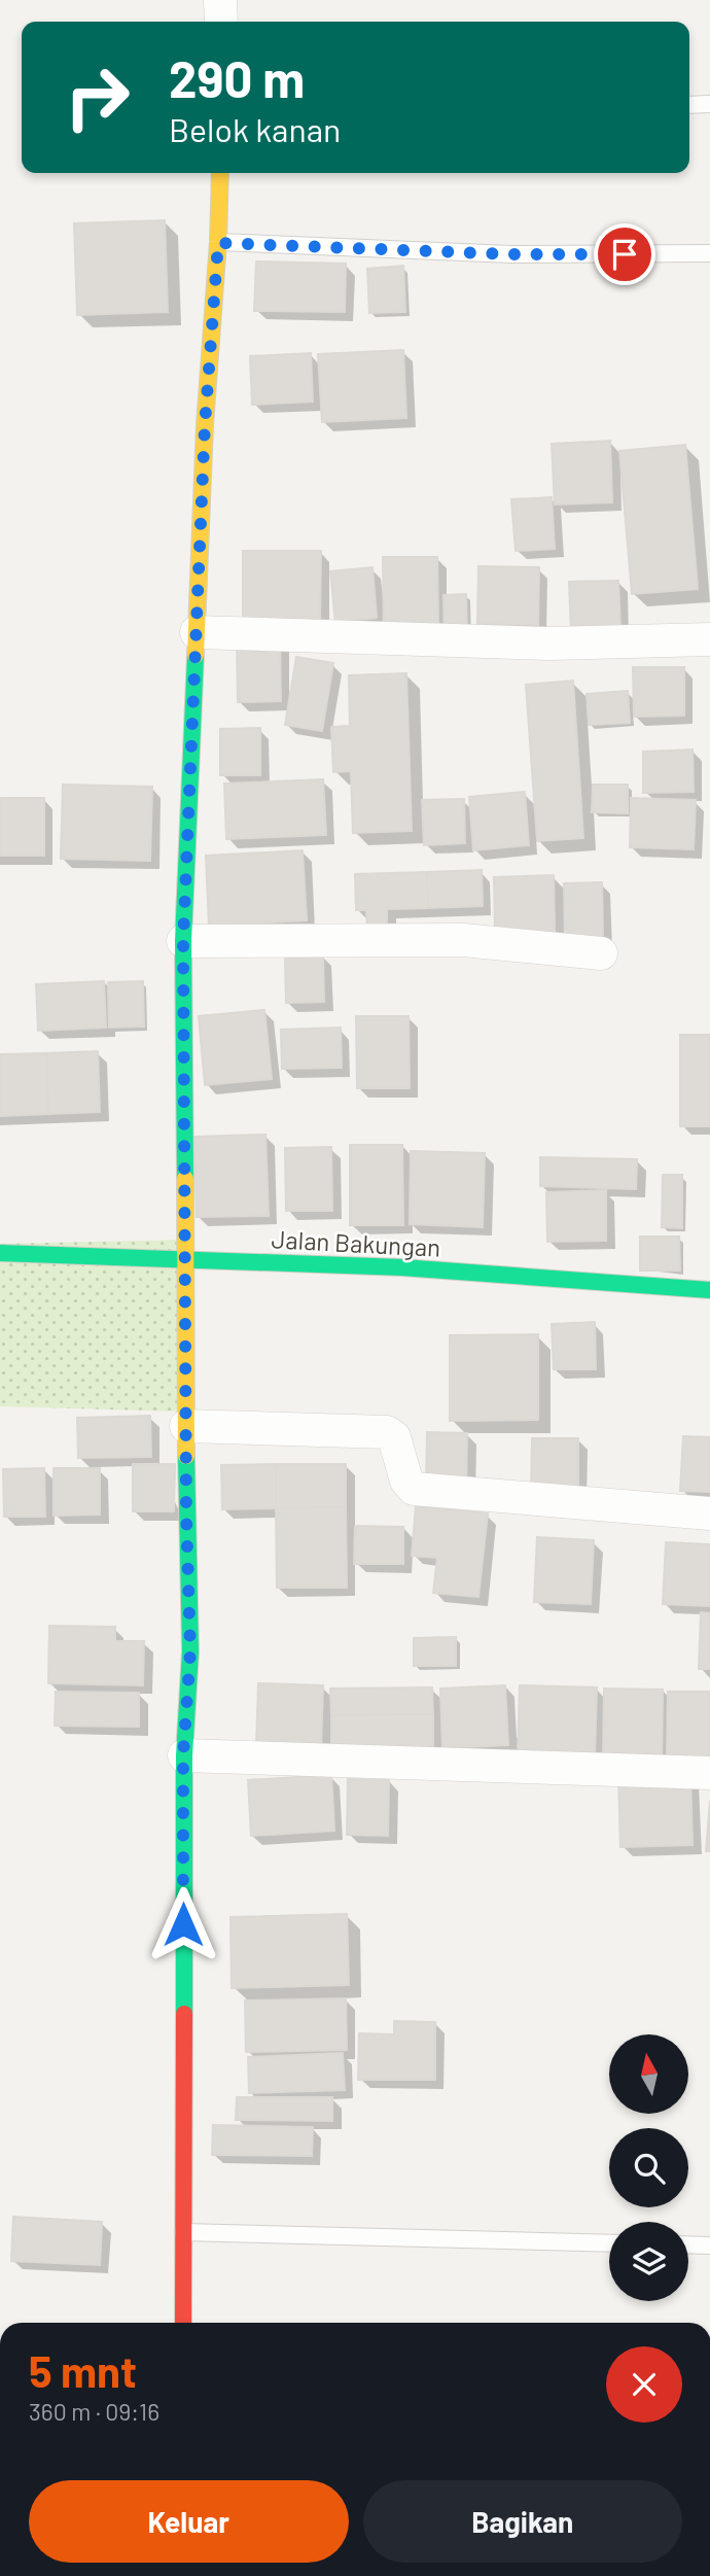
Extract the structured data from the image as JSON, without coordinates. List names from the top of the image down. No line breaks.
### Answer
{"streets":{"street":["Jalan Bakungan"]},"north":"top","page":{"turn":["290 m","Belok kanan"],"heading":["5 mnt","360 m · 09:16"],"buttons":["Keluar","Bagikan"]}}
